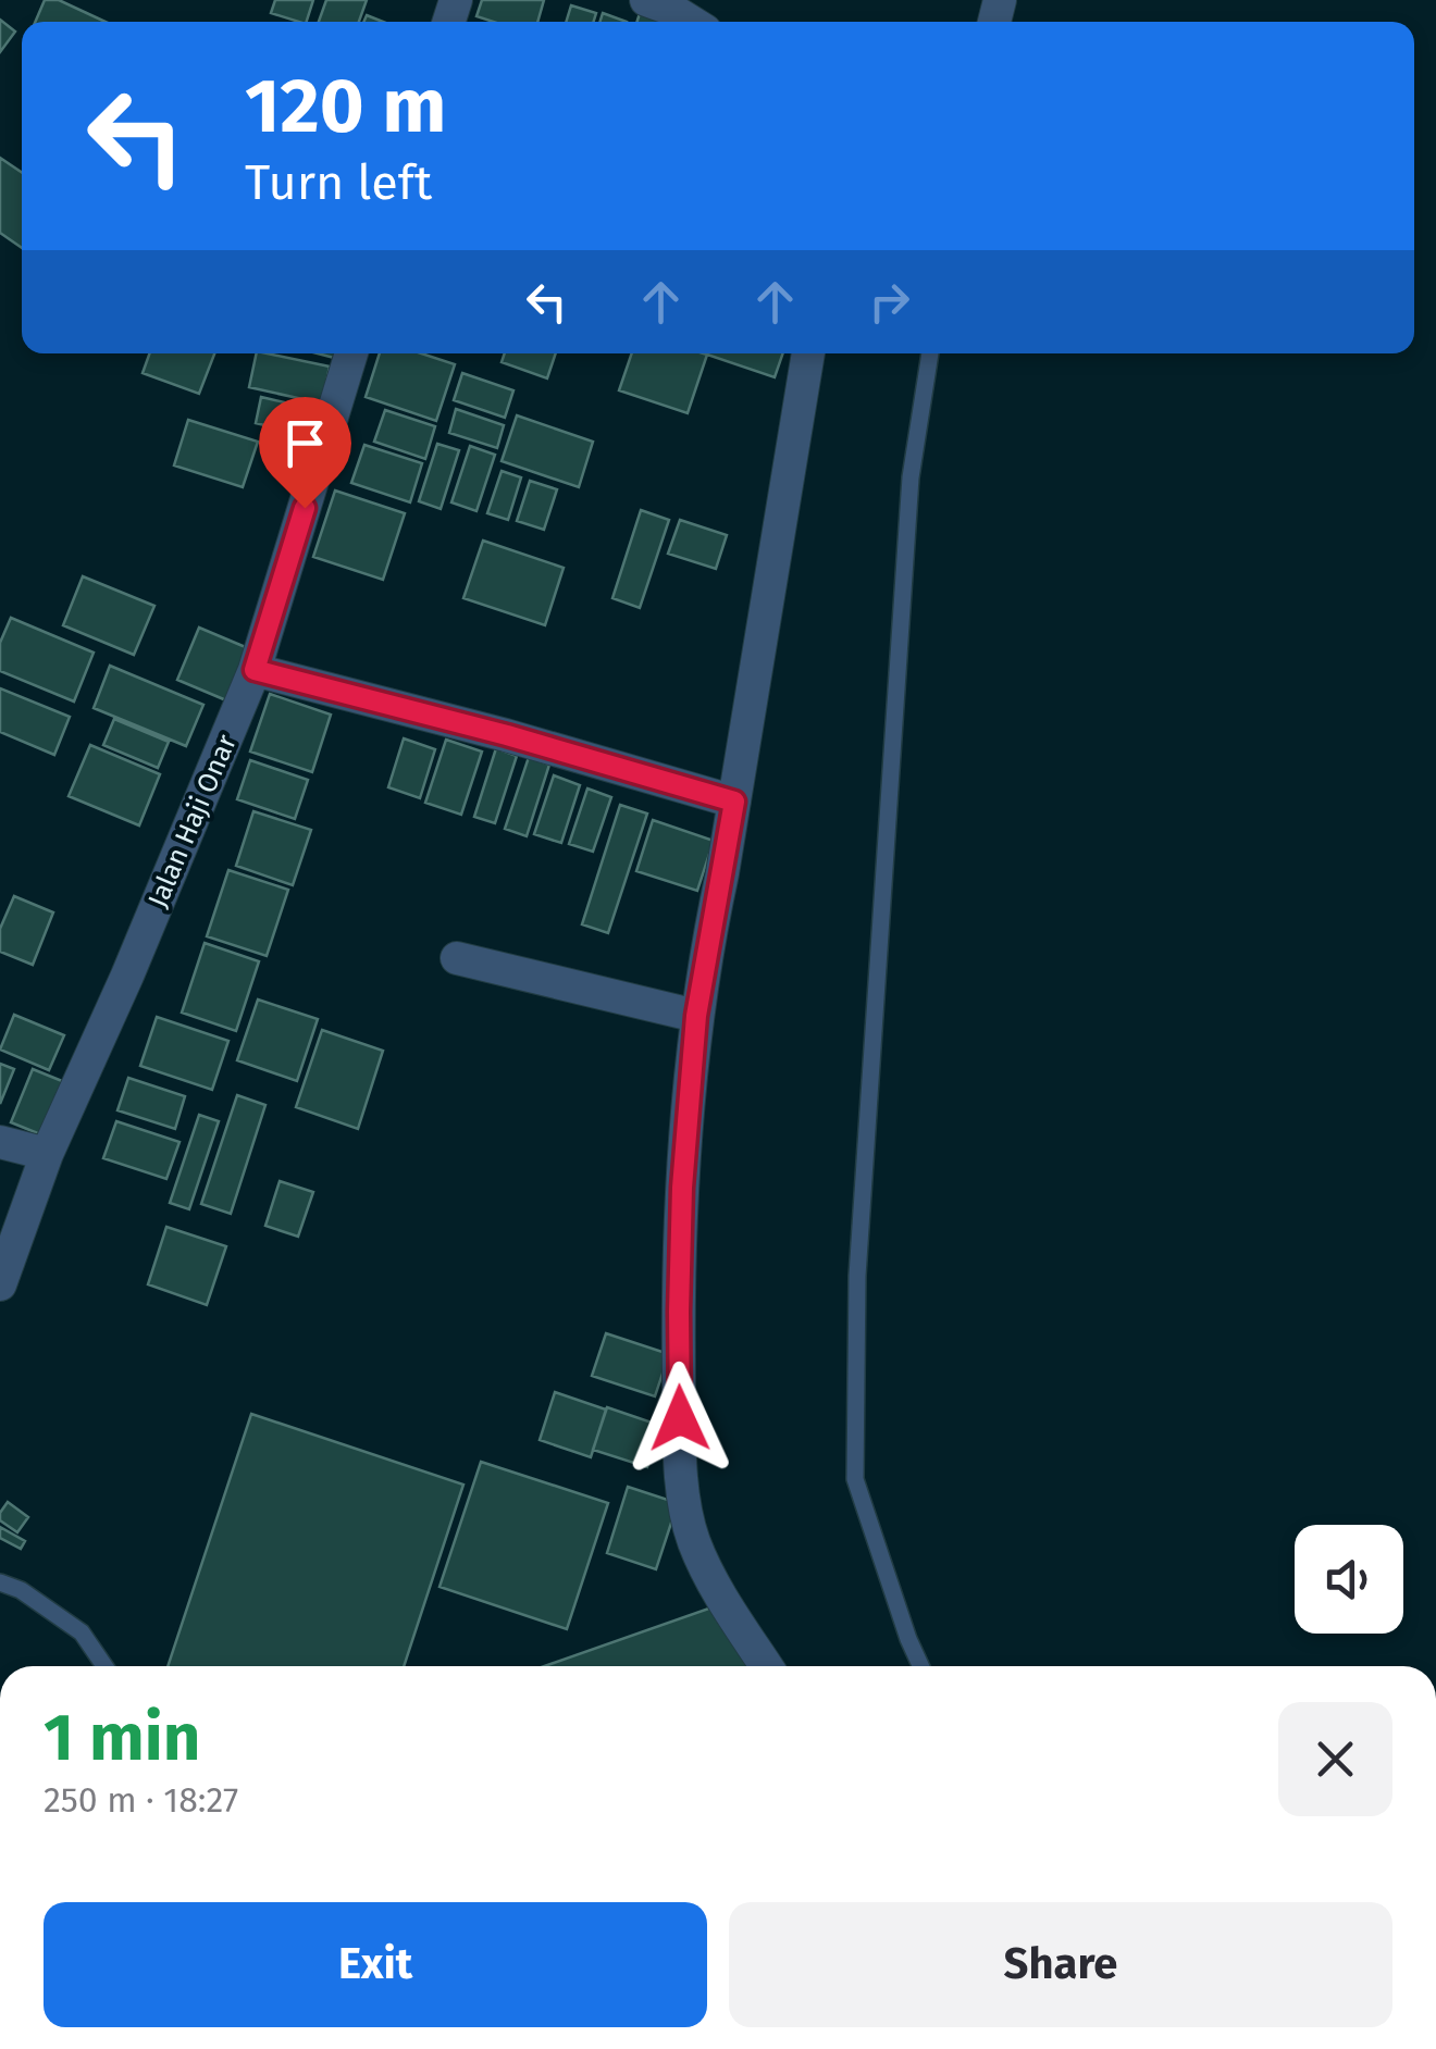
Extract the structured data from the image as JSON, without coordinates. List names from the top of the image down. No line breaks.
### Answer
{"streets":{"street":["Jalan Haji Onar"]},"page":{"turn":["120 m","Turn left"],"heading":["1 min","250 m · 18:27"],"buttons":["Exit","Share"]}}
